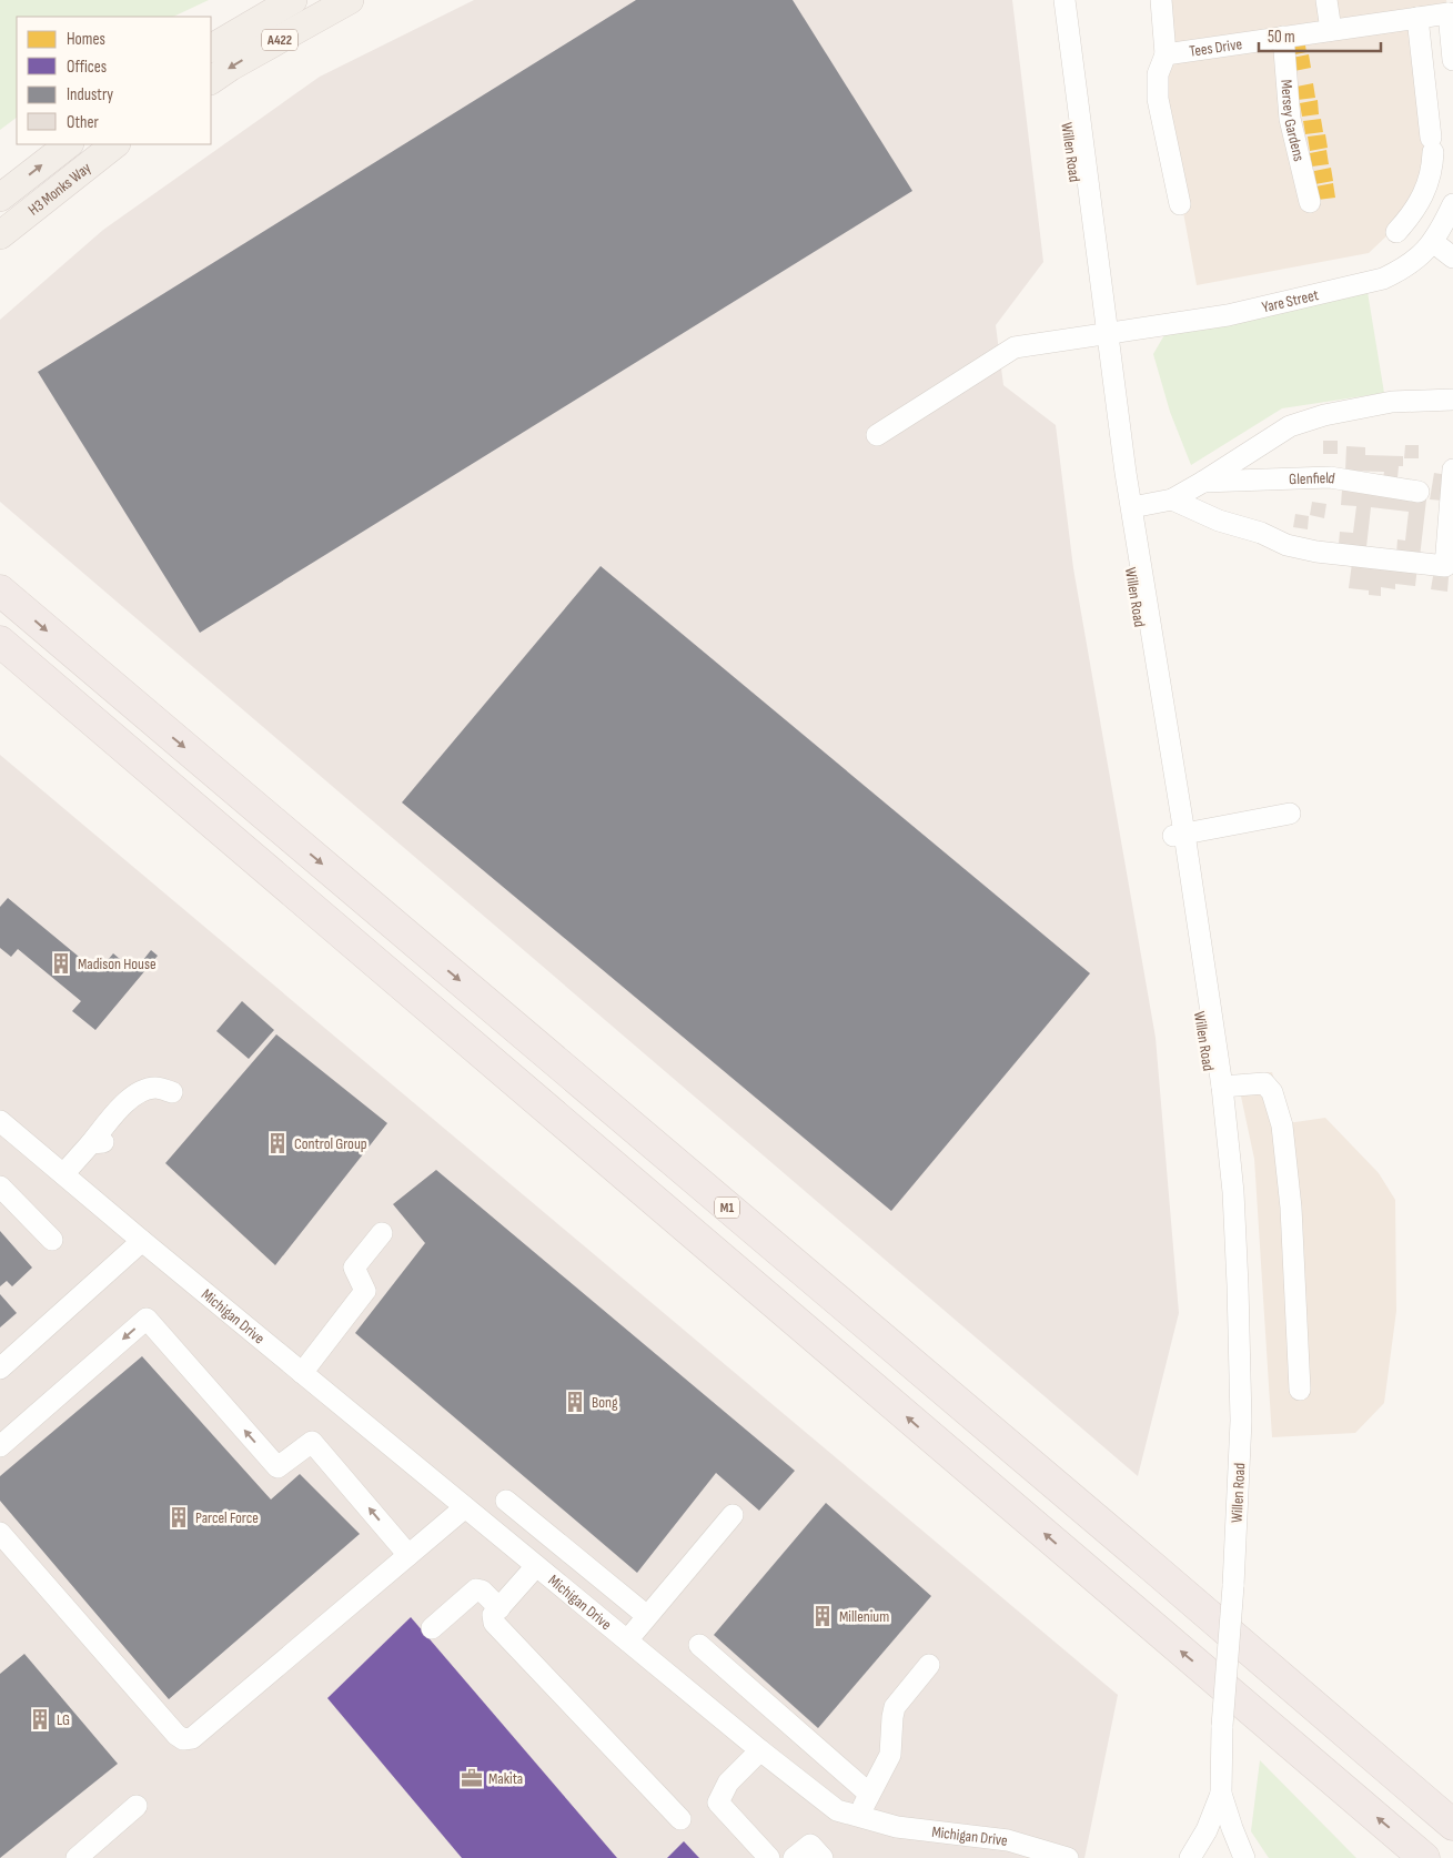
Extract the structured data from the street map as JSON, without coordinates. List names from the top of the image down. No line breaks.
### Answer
{"streets":{"highway":["M1"],"main road":["A422","H3 Monks Way"],"street":["Tees Drive","Mersey Gardens","Willen Road","Yare Street","Glenfield","Michigan Drive"]},"crossings":[["Tees Drive","Mersey Gardens"],["Willen Road","Yare Street"]],"places":{"building":["Madison House","Control Group","Bong","Parcel Force","Millenium","LG"],"office":["Makita"]},"legend":["Homes","Offices","Industry","Other"],"scale_bar":"50 m"}
